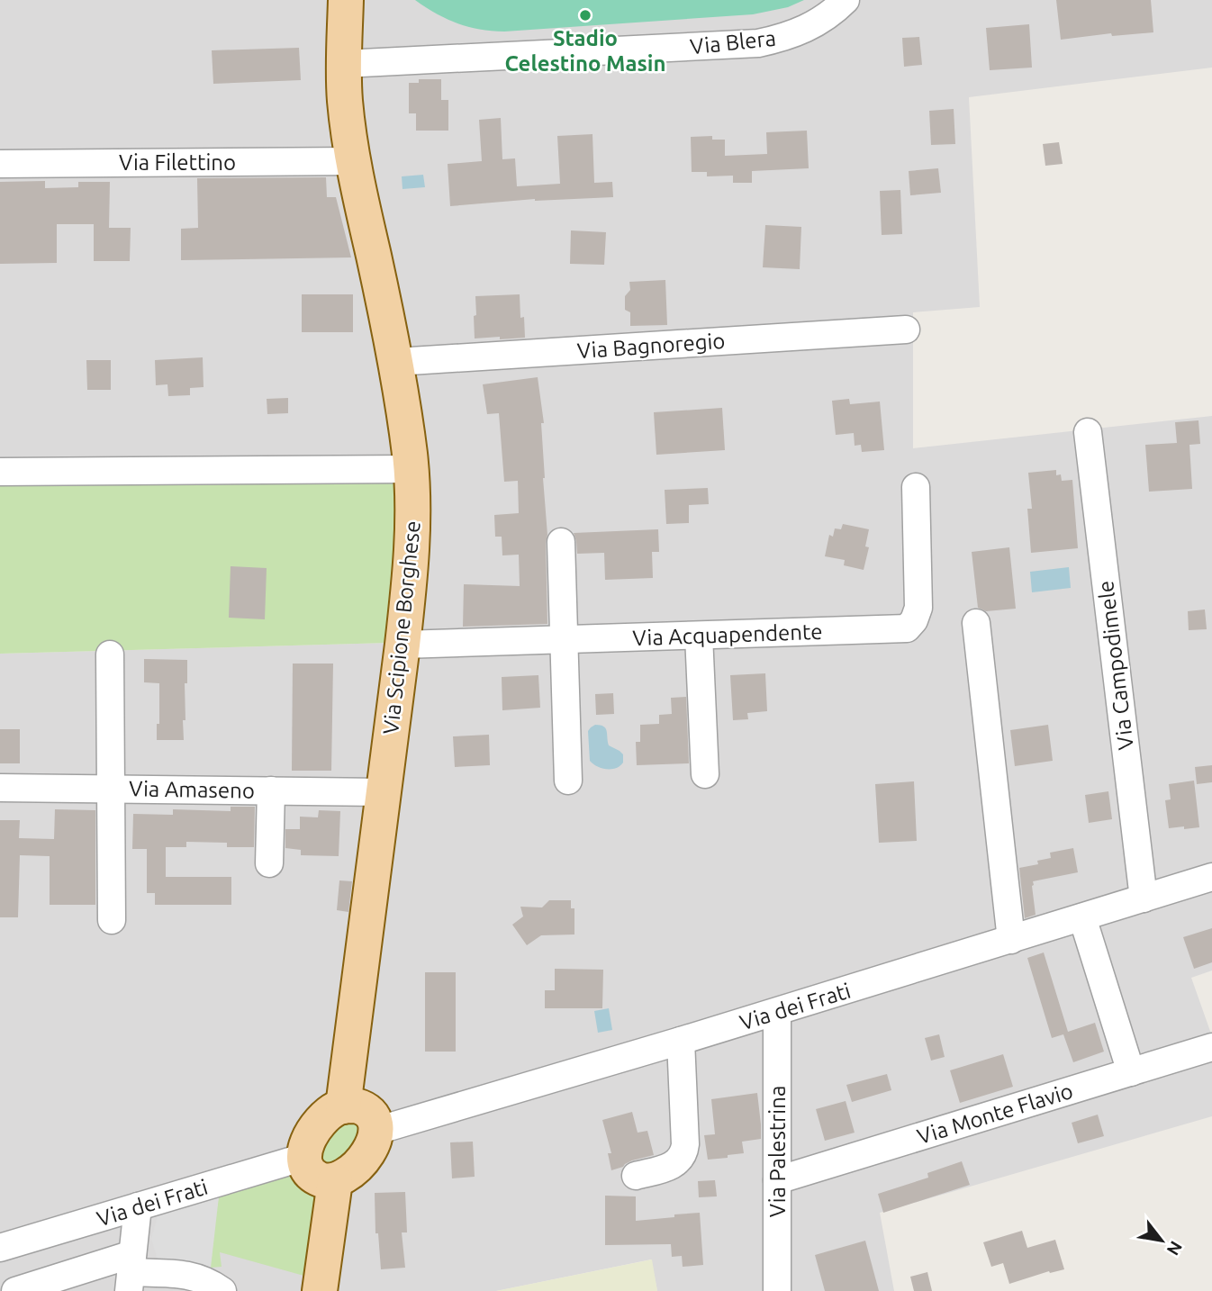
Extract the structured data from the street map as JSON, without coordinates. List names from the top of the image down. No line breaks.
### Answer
{"streets":{"main road":["Via Scipione Borghese"],"street":["Via Blera","Via Filettino","Via Bagnoregio","Via Acquapendente","Via Campodimele","Via Amaseno","Via dei Frati","Via Monte Flavio","Via Palestrina"]},"crossings":[["Via Blera","Via Scipione Borghese"],["Via Filettino","Via Scipione Borghese"],["Via Bagnoregio","Via Scipione Borghese"],["Via Scipione Borghese","Via Acquapendente"],["Via Scipione Borghese","Via Amaseno"],["Via Scipione Borghese","Via dei Frati"],["Via Campodimele","Via dei Frati"],["Via dei Frati","Via Palestrina"],["Via Monte Flavio","Via Palestrina"]],"places":["Stadio Celestino Masin"],"north":"bottom right"}
